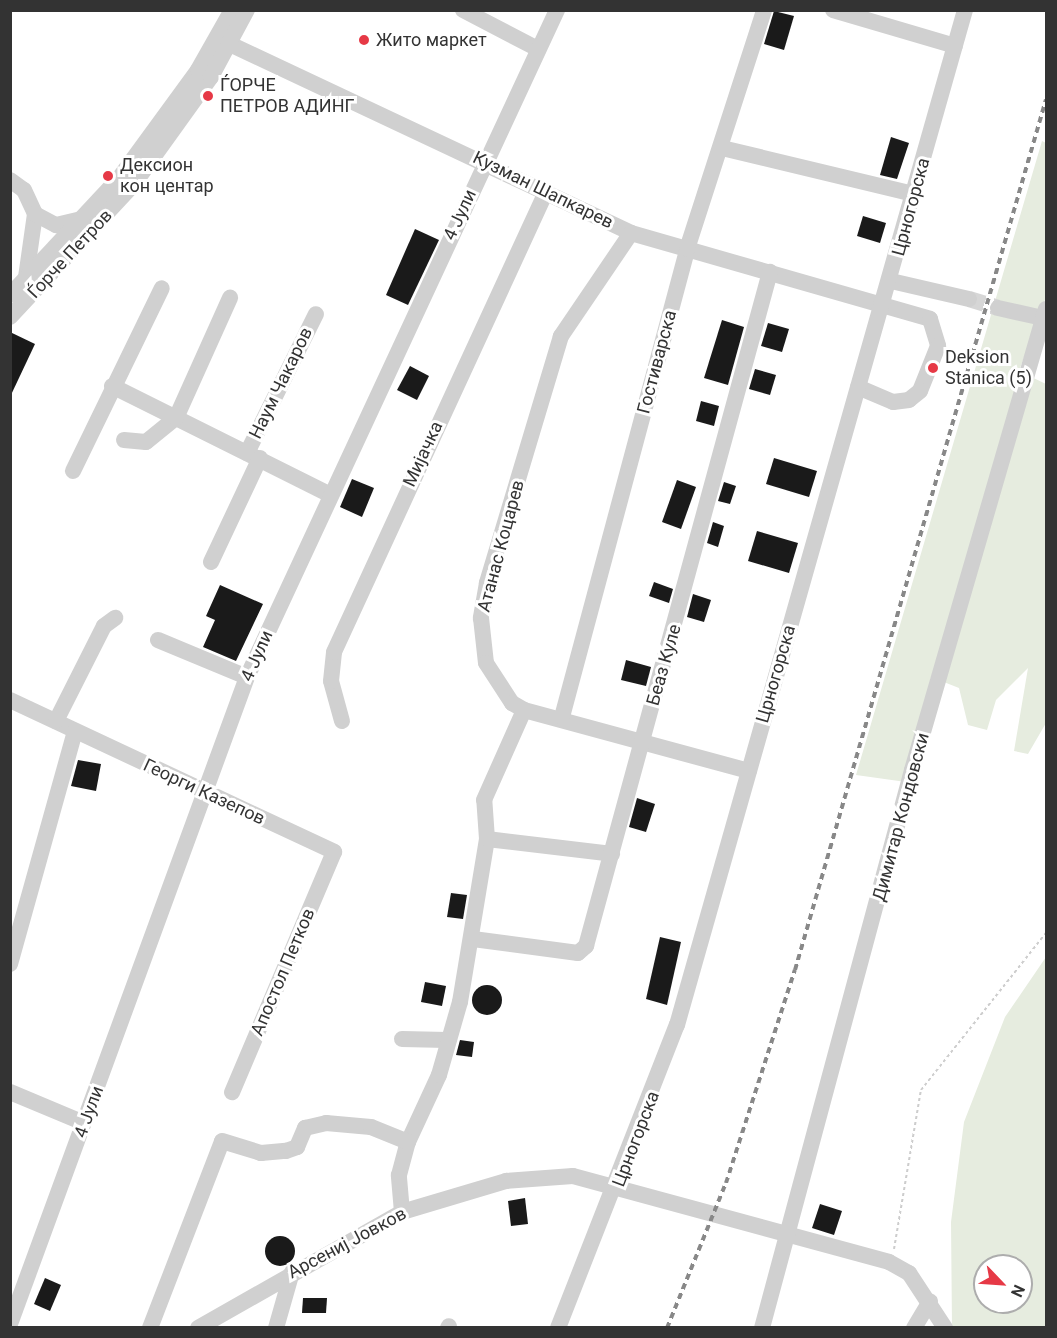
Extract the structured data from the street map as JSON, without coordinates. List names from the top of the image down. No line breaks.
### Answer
{"streets":{"street":["Кузман Шапкарев","Црногорска","4 Јули","Ѓорче Петров","Гостиварска","Наум Чакаров","Мијачка","Атанас Коцарев","Беаз Куле","Георги Казепов","Димитар Кондовски","Апостол Петков","Арсениј Јовков"]},"crossings":[["Кузман Шапкарев","Црногорска"],["Кузман Шапкарев","4 Јули"],["Кузман Шапкарев","Ѓорче Петров"],["Кузман Шапкарев","Гостиварска"],["Кузман Шапкарев","Мијачка"],["Кузман Шапкарев","Атанас Коцарев"],["Кузман Шапкарев","Беаз Куле"],["Црногорска","Арсениј Јовков"],["4 Јули","Наум Чакаров"],["4 Јули","Георги Казепов"],["Георги Казепов","Апостол Петков"],["Димитар Кондовски","Арсениј Јовков"]],"places":["Жито маркет","ЃОРЧЕ ПЕТРОВ АДИНГ","Дексион кон центар","Deksion Stanica (5)"],"north":"bottom right"}
